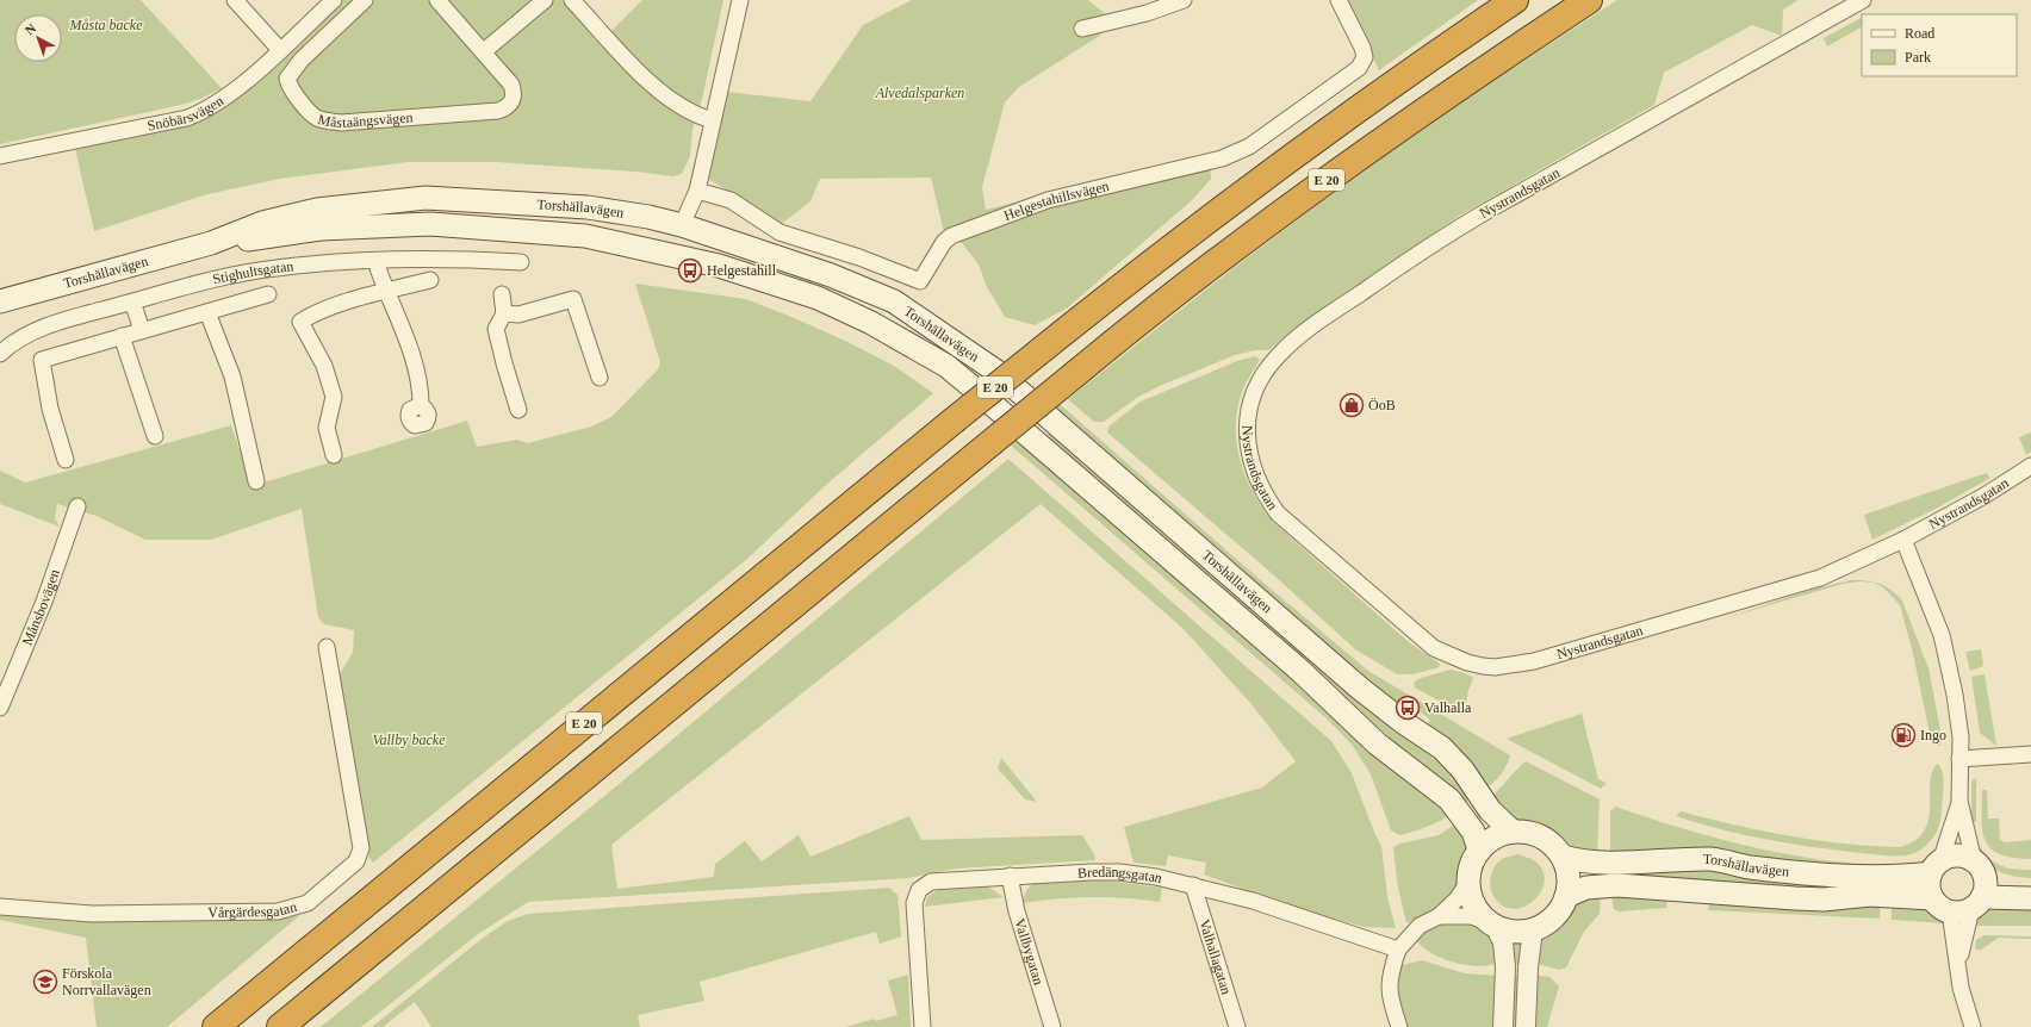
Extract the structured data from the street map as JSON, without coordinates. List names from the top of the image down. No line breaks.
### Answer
{"streets":{"highway":["E 20"],"main road":["Torshällavägen"],"street":["Snöbärsvägen","Måstaängsvägen","Nystrandsgatan","Helgestahillsvägen","Stighultsgatan","Månsbovägen","Bredängsgatan","Vårgärdesgatan","Vallbygatan","Valhallagatan"]},"crossings":[["Bredängsgatan","Vallbygatan"],["Bredängsgatan","Valhallagatan"]],"parks":["Måsta backe","Alvedalsparken","Vallby backe"],"places":{"bus stop":["Helgestahill","Valhalla"],"shop":["ÖoB"],"fuel station":["Ingo"],"school or university":["Förskola Norrvallavägen"]},"legend":["Road","Park"],"north":"top left"}
